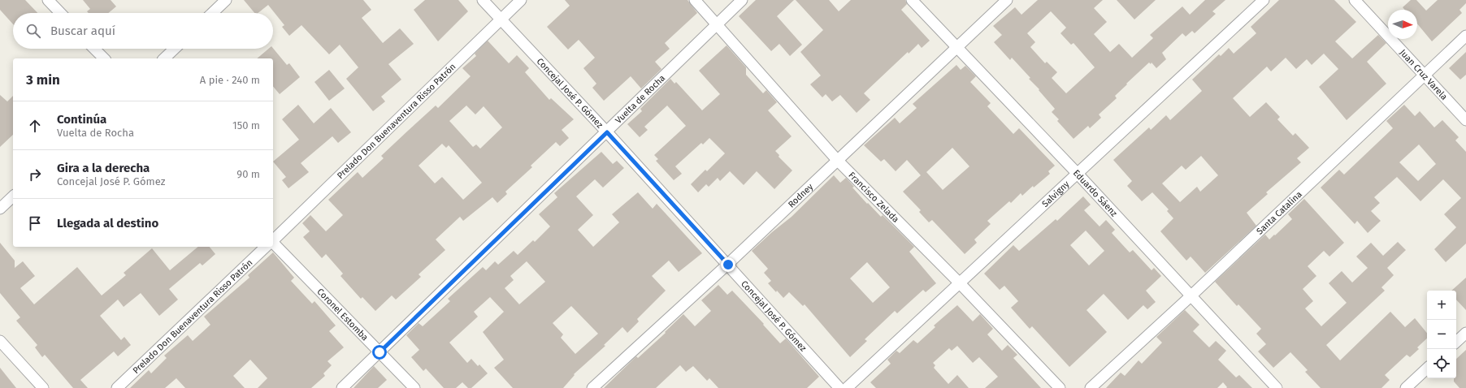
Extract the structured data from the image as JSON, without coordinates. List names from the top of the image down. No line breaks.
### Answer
{"streets":{"street":["Juan Cruz Varela","Concejal José P. Gómez","Vuelta de Rocha","Prelado Don Buenaventura Risso Patrón","Eduardo Sáenz","Salvigny","Rodney","Francisco Zelada","Santa Catalina","Coronel Estomba"]},"crossings":[["Juan Cruz Varela","Santa Catalina"],["Concejal José P. Gómez","Vuelta de Rocha"],["Concejal José P. Gómez","Prelado Don Buenaventura Risso Patrón"],["Concejal José P. Gómez","Rodney"],["Vuelta de Rocha","Francisco Zelada"],["Vuelta de Rocha","Coronel Estomba"],["Eduardo Sáenz","Salvigny"],["Eduardo Sáenz","Rodney"],["Eduardo Sáenz","Santa Catalina"],["Salvigny","Francisco Zelada"],["Rodney","Francisco Zelada"]],"north":"right","page":{"search":"Buscar aquí","heading":["3 min","A pie · 240 m"],"list":[["Continúa","Vuelta de Rocha","150 m"],["Gira a la derecha","Concejal José P. Gómez","90 m"],"Llegada al destino"],"map_buttons":["+","−"]}}
